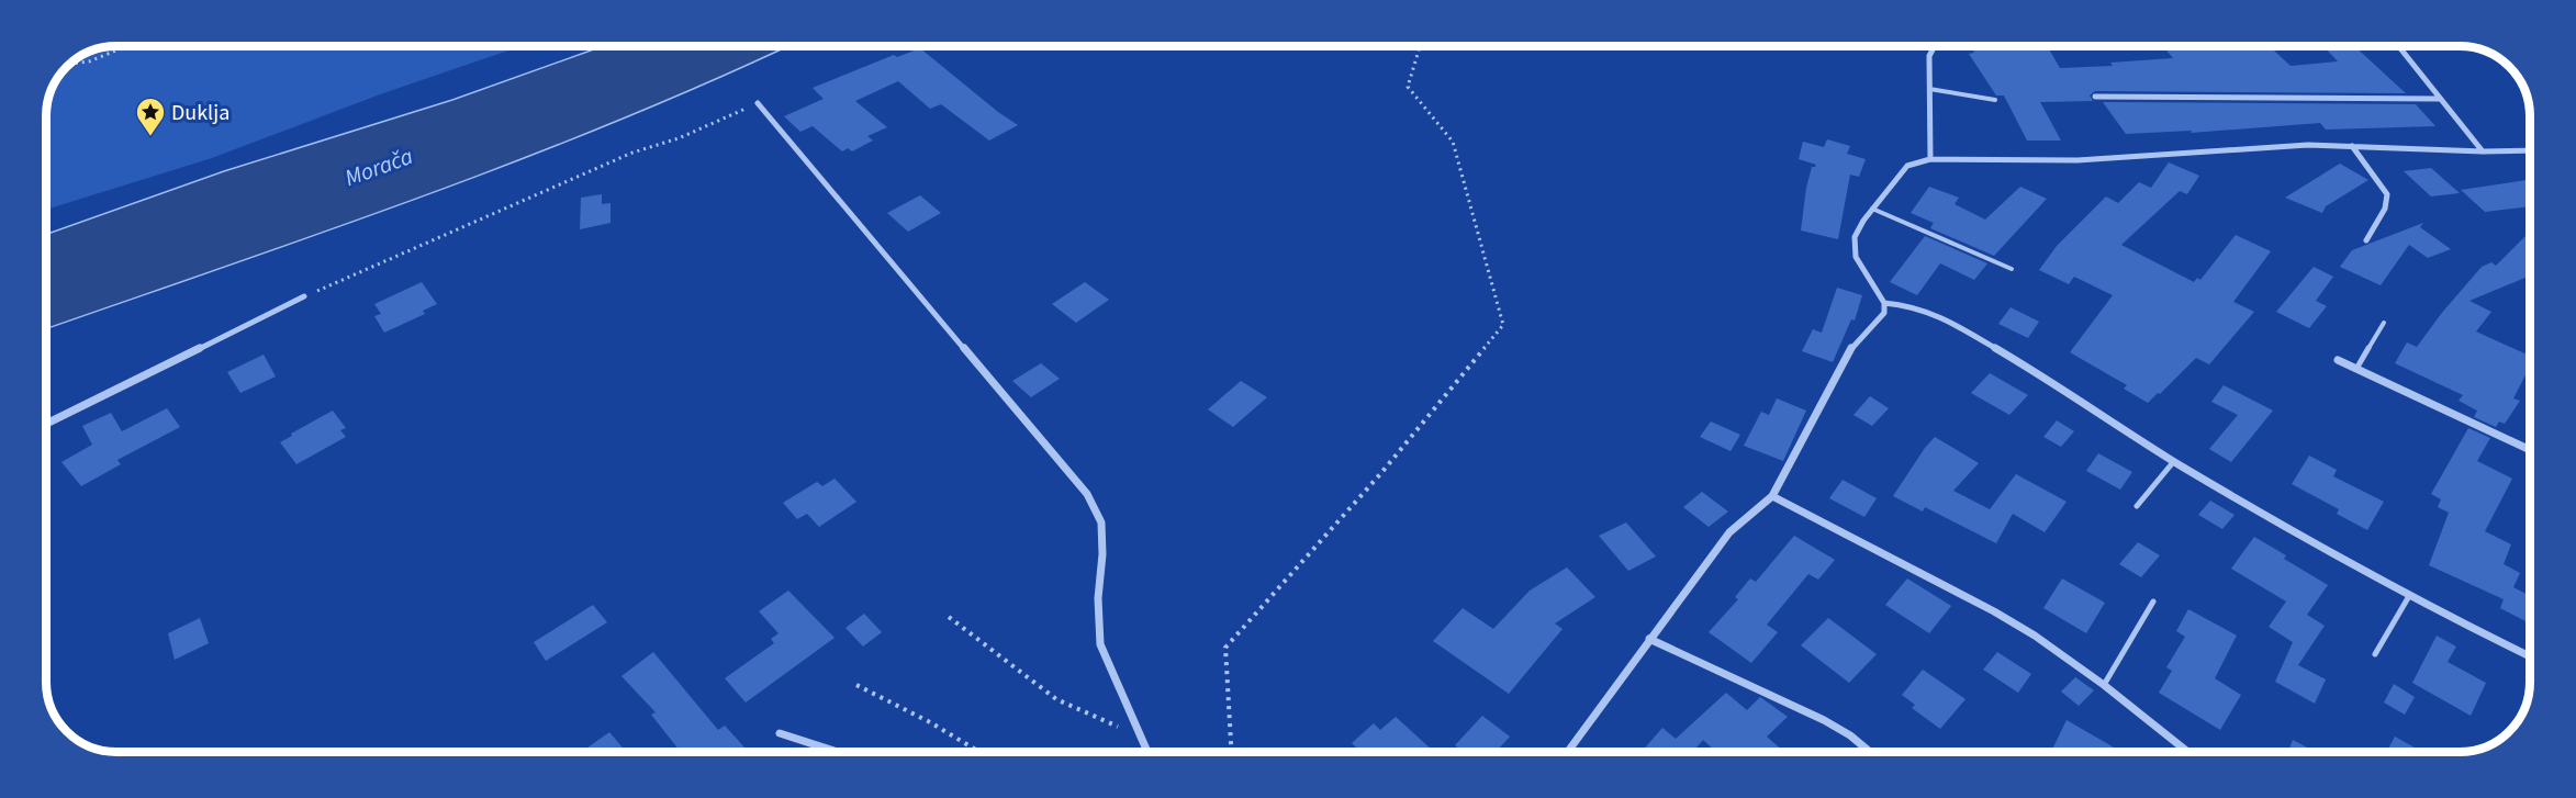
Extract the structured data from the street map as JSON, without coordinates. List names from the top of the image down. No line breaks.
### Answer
{"water":["Morača"],"places":{"place":["Duklja"]}}
